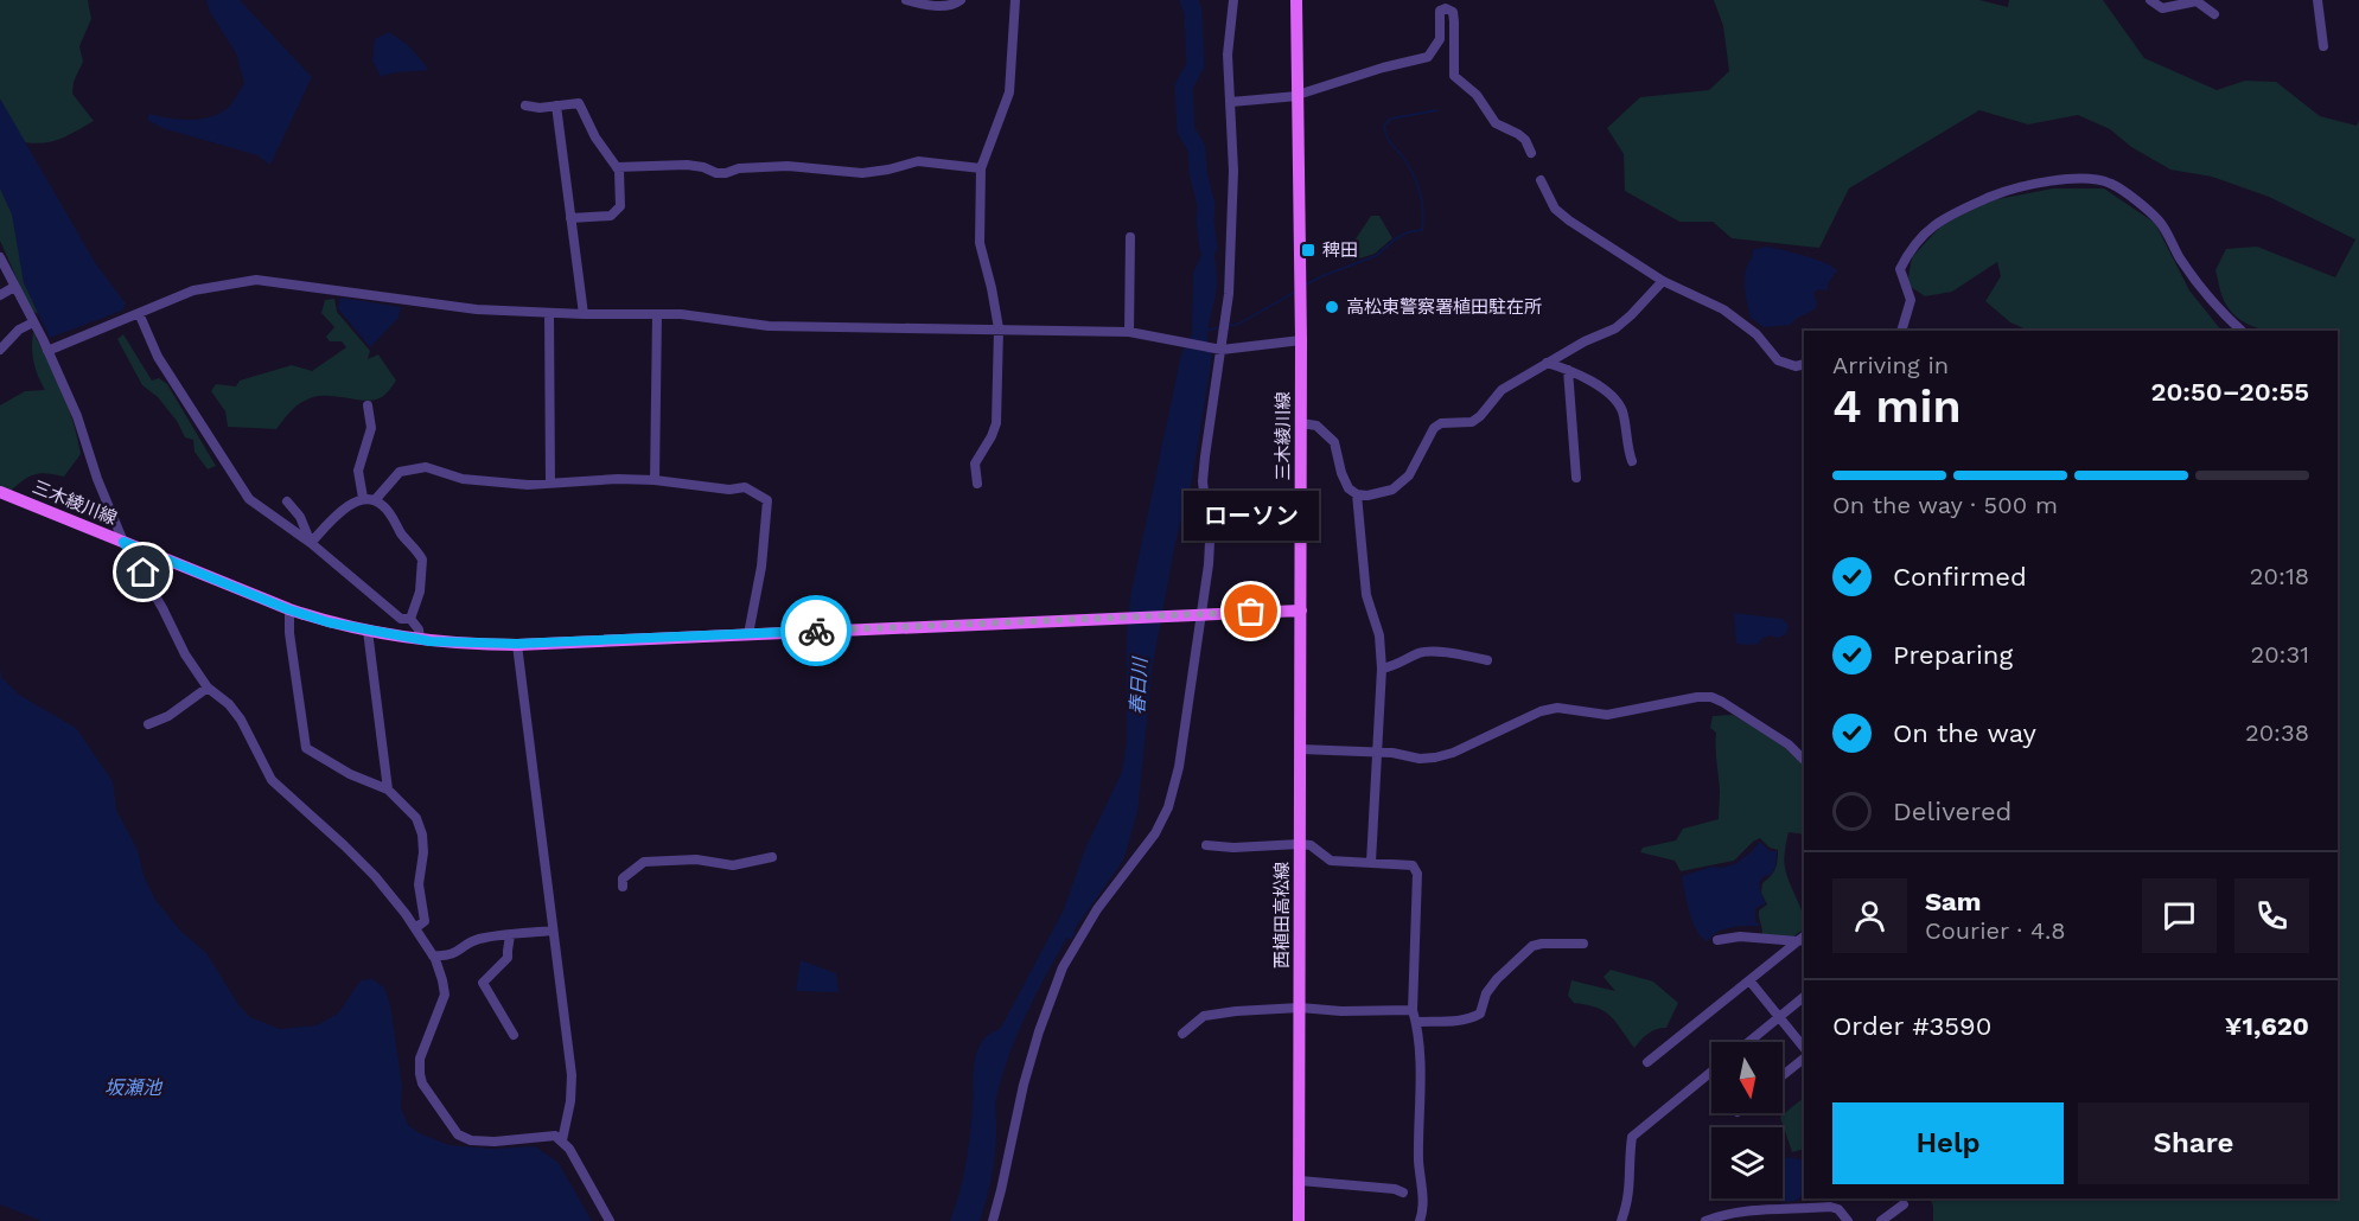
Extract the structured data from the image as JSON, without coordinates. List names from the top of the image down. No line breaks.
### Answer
{"streets":{"main road":["三木綾川線","西植田高松線"]},"crossings":[["三木綾川線","西植田高松線"]],"water":["春日川","坂瀬池"],"places":{"transit":["稗田"],"other":["高松東警察署植田駐在所","ローソン"]},"north":"bottom","page":{"heading":["4 min","Arriving in","20:50–20:55"],"panel":["Sam","Courier · 4.8","Order #3590","¥1,620"],"bar":"On the way · 500 m","bubble":"ローソン","list":[["Confirmed","20:18"],["Preparing","20:31"],["On the way","20:38"],"Delivered"],"buttons":["Help","Share"]}}
